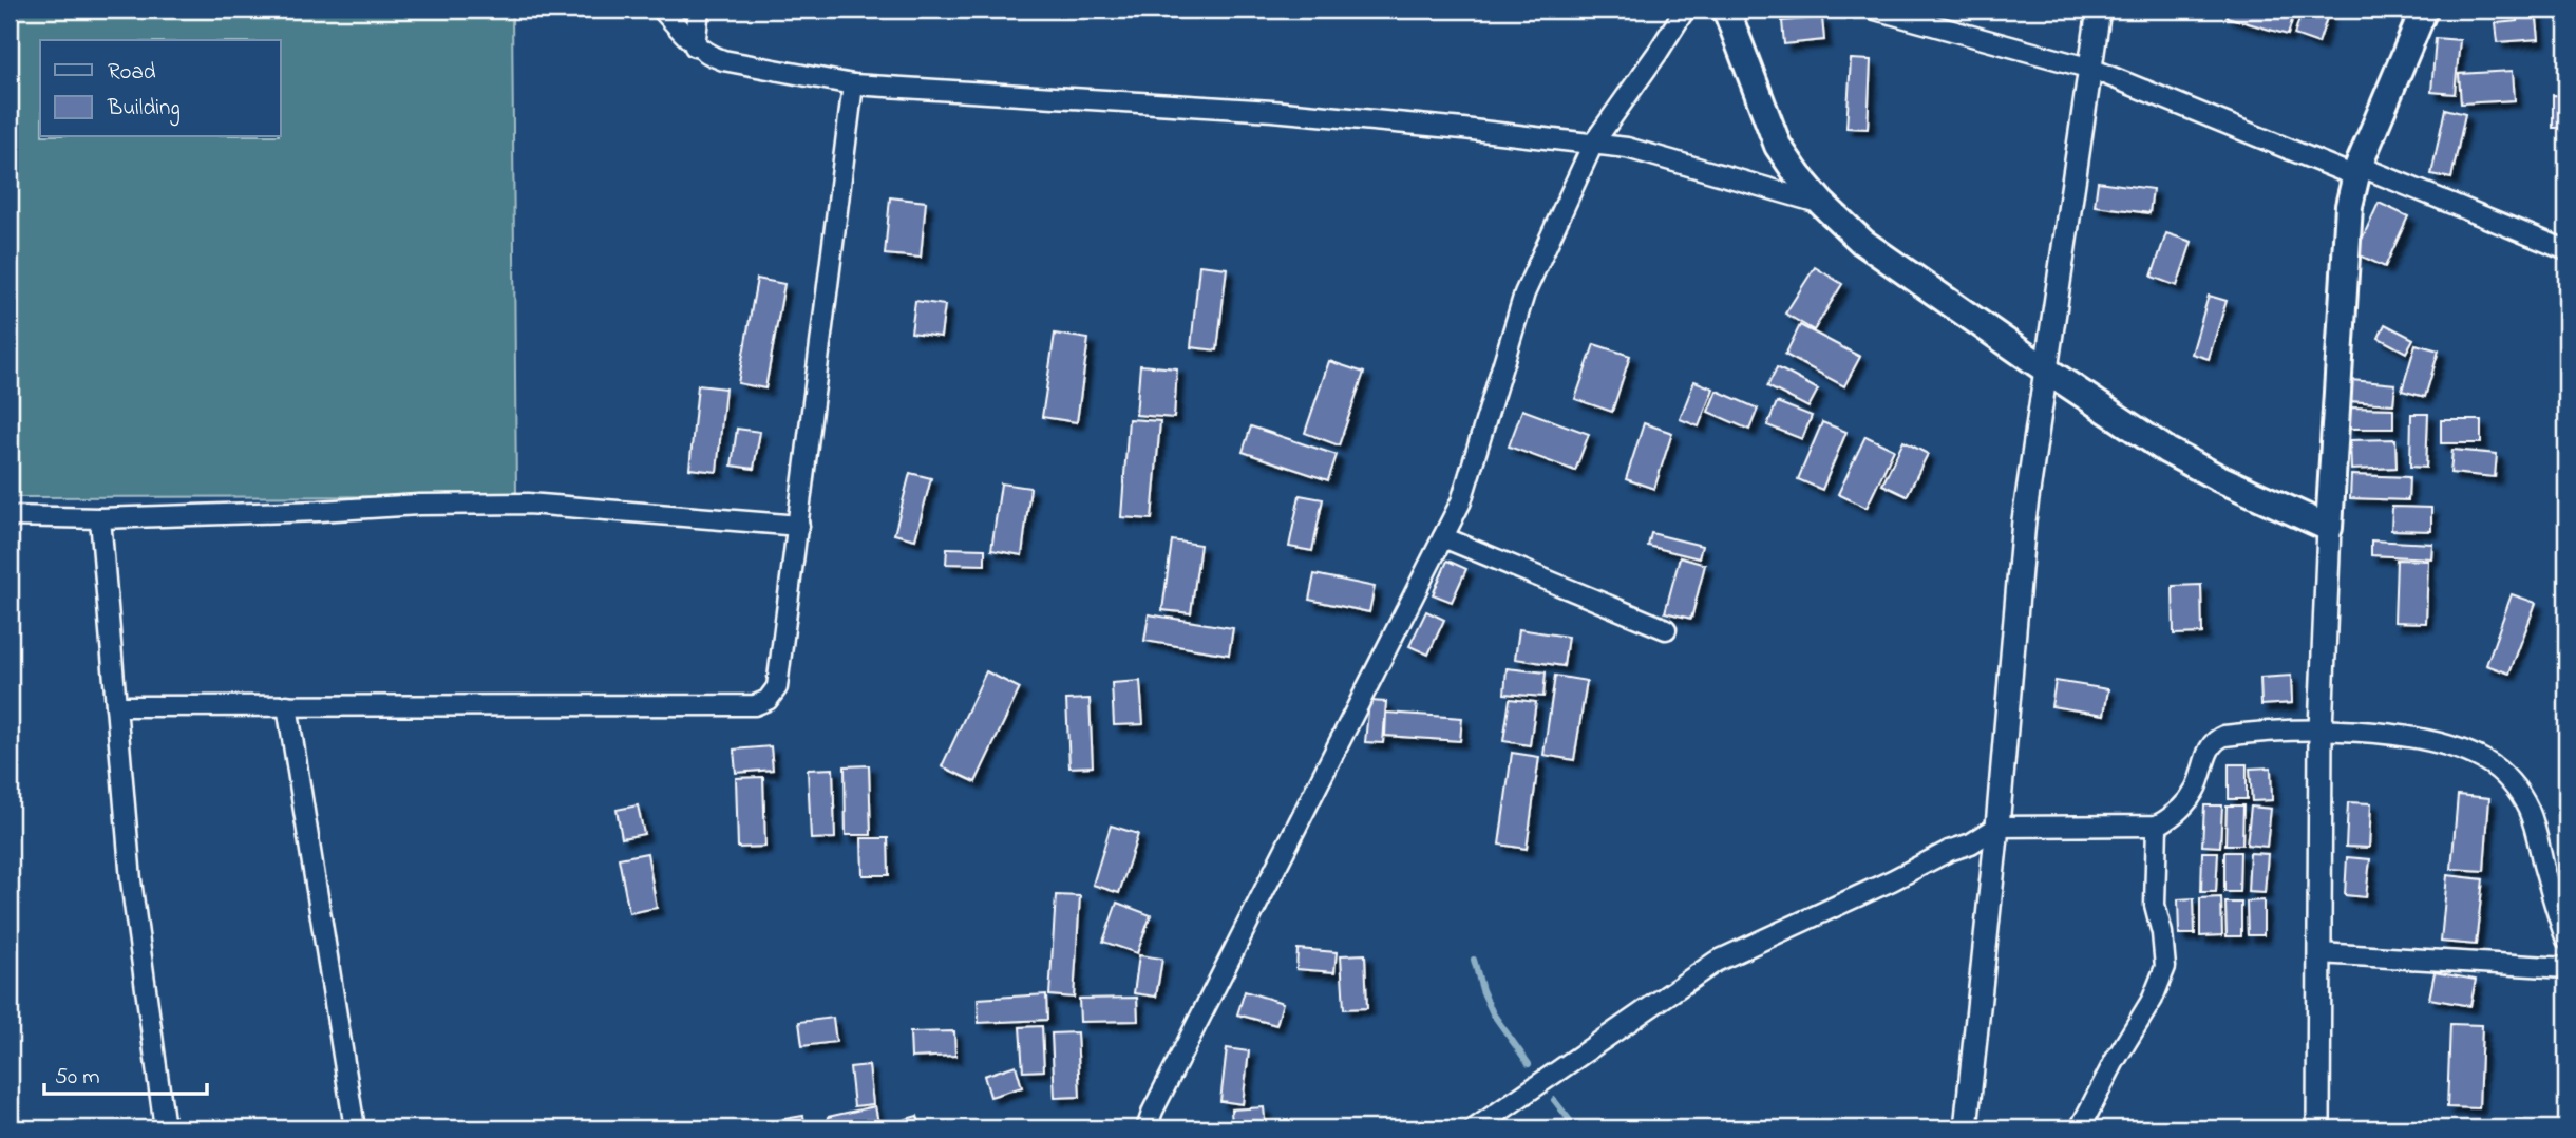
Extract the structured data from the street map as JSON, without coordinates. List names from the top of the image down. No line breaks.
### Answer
{"legend":["Road","Building"],"scale_bar":"50 m"}
